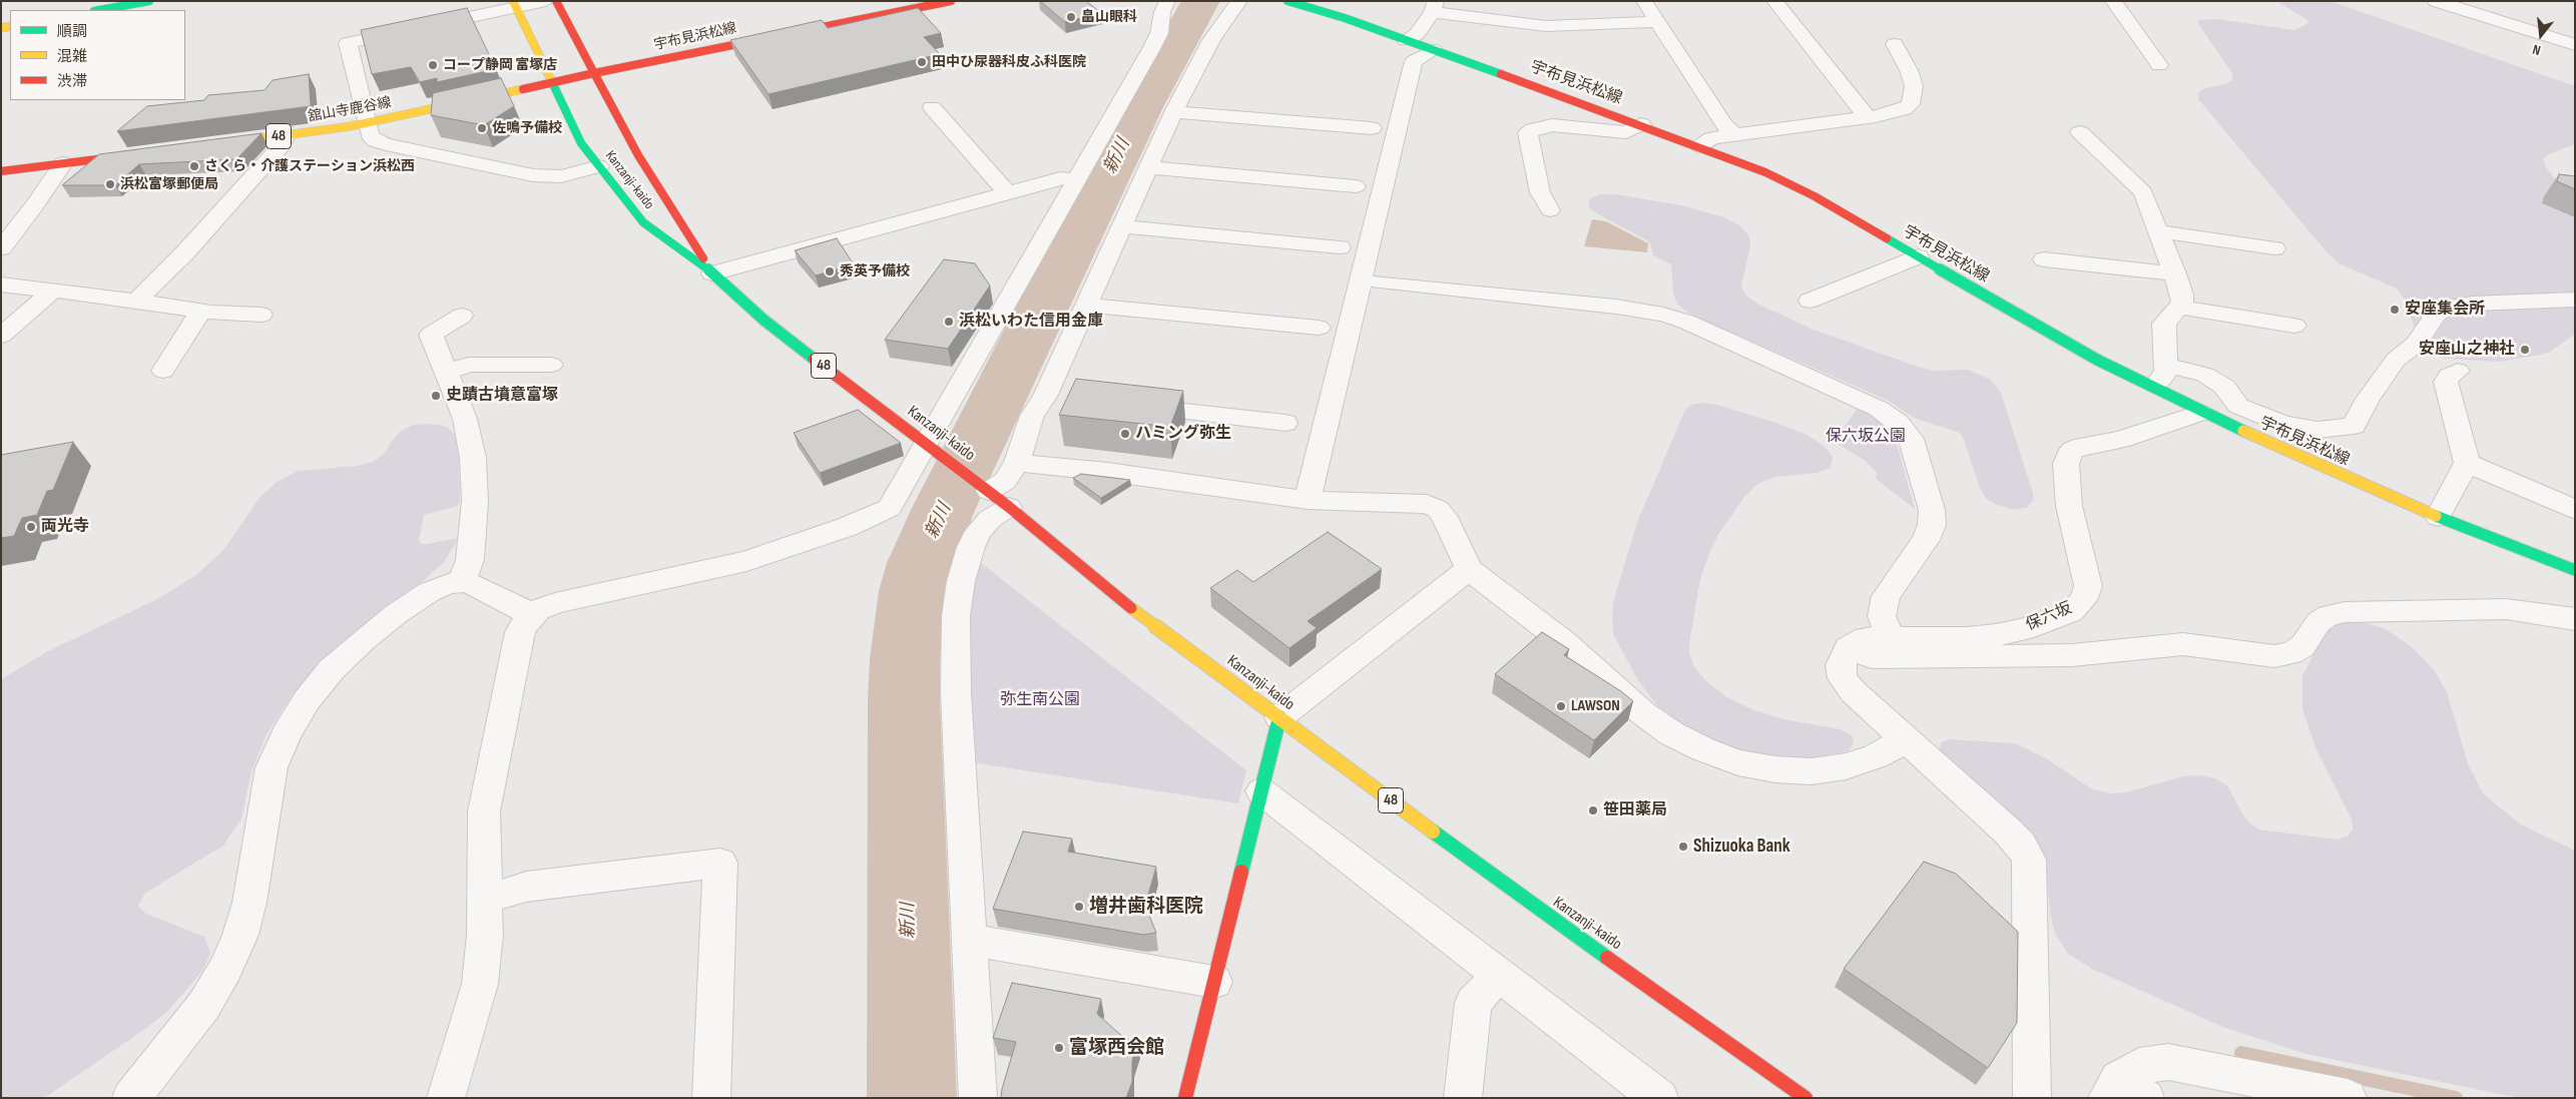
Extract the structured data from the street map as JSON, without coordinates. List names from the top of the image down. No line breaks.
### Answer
{"streets":{"main road":["宇布見浜松線","舘山寺鹿谷線","48","Kanzanji-kaido"],"street":["保六坂"]},"crossings":[["宇布見浜松線","48"],["宇布見浜松線","Kanzanji-kaido"],["宇布見浜松線","保六坂"],["舘山寺鹿谷線","48"],["舘山寺鹿谷線","Kanzanji-kaido"],["48","Kanzanji-kaido"]],"water":["新川"],"parks":["保六坂公園","弥生南公園"],"places":["畠山眼科","田中ひ尿器科皮ふ科医院","コープ静岡 富塚店","佐鳴予備校","さくら・介護ステーション浜松西","浜松富塚郵便局","秀英予備校","安座集会所","浜松いわた信用金庫","安座山之神社","史蹟古墳意富塚","ハミング弥生","両光寺","LAWSON","笹田薬局","Shizuoka Bank","増井歯科医院","富塚西会館"],"legend":["順調","混雑","渋滞"],"north":"bottom"}
